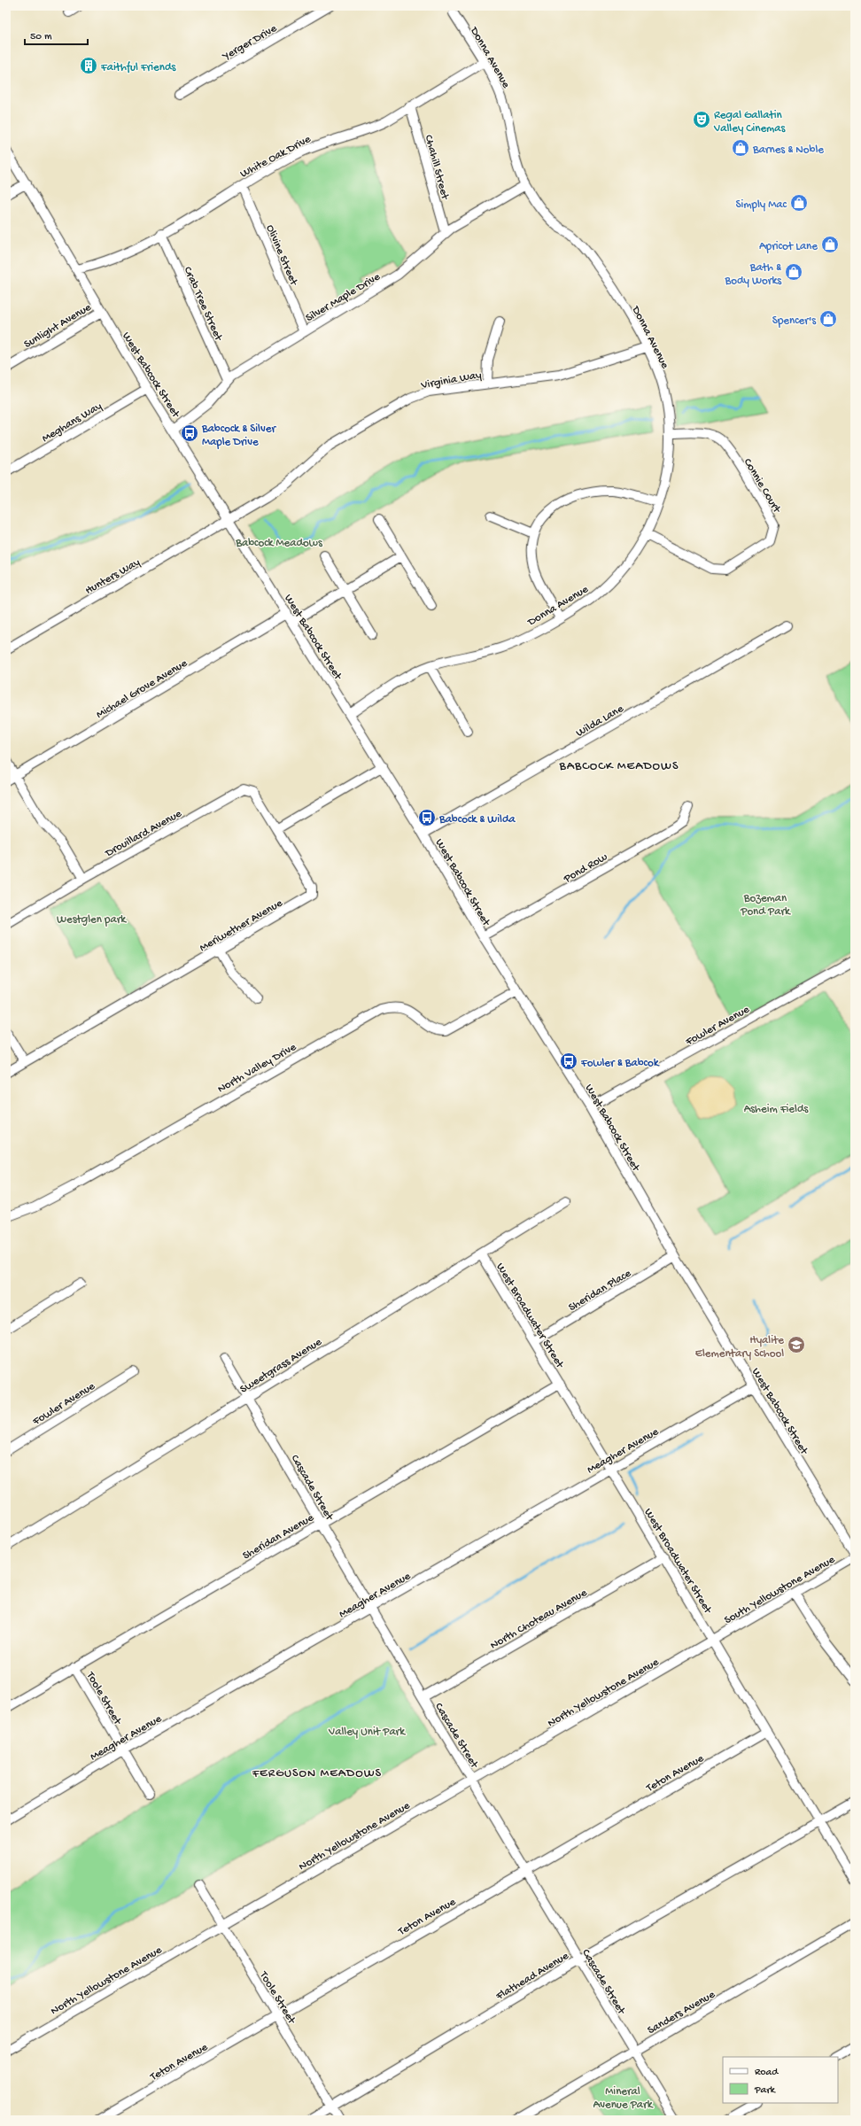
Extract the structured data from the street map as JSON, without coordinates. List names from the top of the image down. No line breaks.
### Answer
{"streets":{"street":["Yerger Drive","Donna Avenue","White Oak Drive","Chahill Street","Olivine Street","Silver Maple Drive","Crab Tree Street","Sunlight Avenue","West Babcock Street","Virginia Way","Meghans Way","Connie Court","Hunters Way","Michael Grove Avenue","Wilda Lane","Drouillard Avenue","Pond Row","Meriwether Avenue","Fowler Avenue","North Valley Drive","Sheridan Place","West Broadwater Street","Sweetgrass Avenue","Meagher Avenue","Cascade Street","Sheridan Avenue","South Yellowstone Avenue","North Choteau Avenue","North Yellowstone Avenue","Toole Street","Teton Avenue","Flathead Avenue","Sanders Avenue"]},"crossings":[["Donna Avenue","White Oak Drive"],["Donna Avenue","Silver Maple Drive"],["Donna Avenue","West Babcock Street"],["Donna Avenue","Virginia Way"],["Donna Avenue","Connie Court"],["White Oak Drive","Chahill Street"],["White Oak Drive","Olivine Street"],["White Oak Drive","Crab Tree Street"],["White Oak Drive","West Babcock Street"],["Chahill Street","Silver Maple Drive"],["Olivine Street","Silver Maple Drive"],["Silver Maple Drive","Crab Tree Street"],["Silver Maple Drive","West Babcock Street"],["Sunlight Avenue","West Babcock Street"],["West Babcock Street","Virginia Way"],["West Babcock Street","Meghans Way"],["West Babcock Street","Hunters Way"],["West Babcock Street","Michael Grove Avenue"],["West Babcock Street","Wilda Lane"],["West Babcock Street","Pond Row"],["West Babcock Street","Fowler Avenue"],["West Babcock Street","North Valley Drive"],["West Babcock Street","Sheridan Place"],["West Babcock Street","Meagher Avenue"],["Virginia Way","Hunters Way"],["Drouillard Avenue","Meriwether Avenue"],["Sheridan Place","West Broadwater Street"],["West Broadwater Street","Sweetgrass Avenue"],["West Broadwater Street","Meagher Avenue"],["West Broadwater Street","Sheridan Avenue"],["West Broadwater Street","South Yellowstone Avenue"],["West Broadwater Street","North Choteau Avenue"],["West Broadwater Street","North Yellowstone Avenue"],["West Broadwater Street","Teton Avenue"],["West Broadwater Street","Flathead Avenue"],["Sweetgrass Avenue","Cascade Street"],["Meagher Avenue","Cascade Street"],["Meagher Avenue","Toole Street"],["Cascade Street","Sheridan Avenue"],["Cascade Street","North Choteau Avenue"],["Cascade Street","North Yellowstone Avenue"],["Cascade Street","Teton Avenue"],["Cascade Street","Flathead Avenue"],["Cascade Street","Sanders Avenue"],["Sheridan Avenue","Toole Street"],["South Yellowstone Avenue","North Yellowstone Avenue"],["North Yellowstone Avenue","Toole Street"],["Toole Street","Teton Avenue"],["Toole Street","Flathead Avenue"]],"districts":["BABCOCK MEADOWS","FERGUSON MEADOWS"],"parks":["Babcock Meadows","Bozeman Pond Park","Westglen park","Asheim Fields","Valley Unit Park","Mineral Avenue Park"],"places":{"building":["Faithful Friends"],"theatre":["Regal Gallatin Valley Cinemas"],"shop":["Barnes & Noble","Simply Mac","Apricot Lane","Bath & Body Works","Spencer's"],"bus stop":["Babcock & Silver Maple Drive","Babcock & Wilda","Fowler & Babcok"],"school or university":["Hyalite Elementary School"]},"legend":["Road","Park"],"scale_bar":"50 m"}
